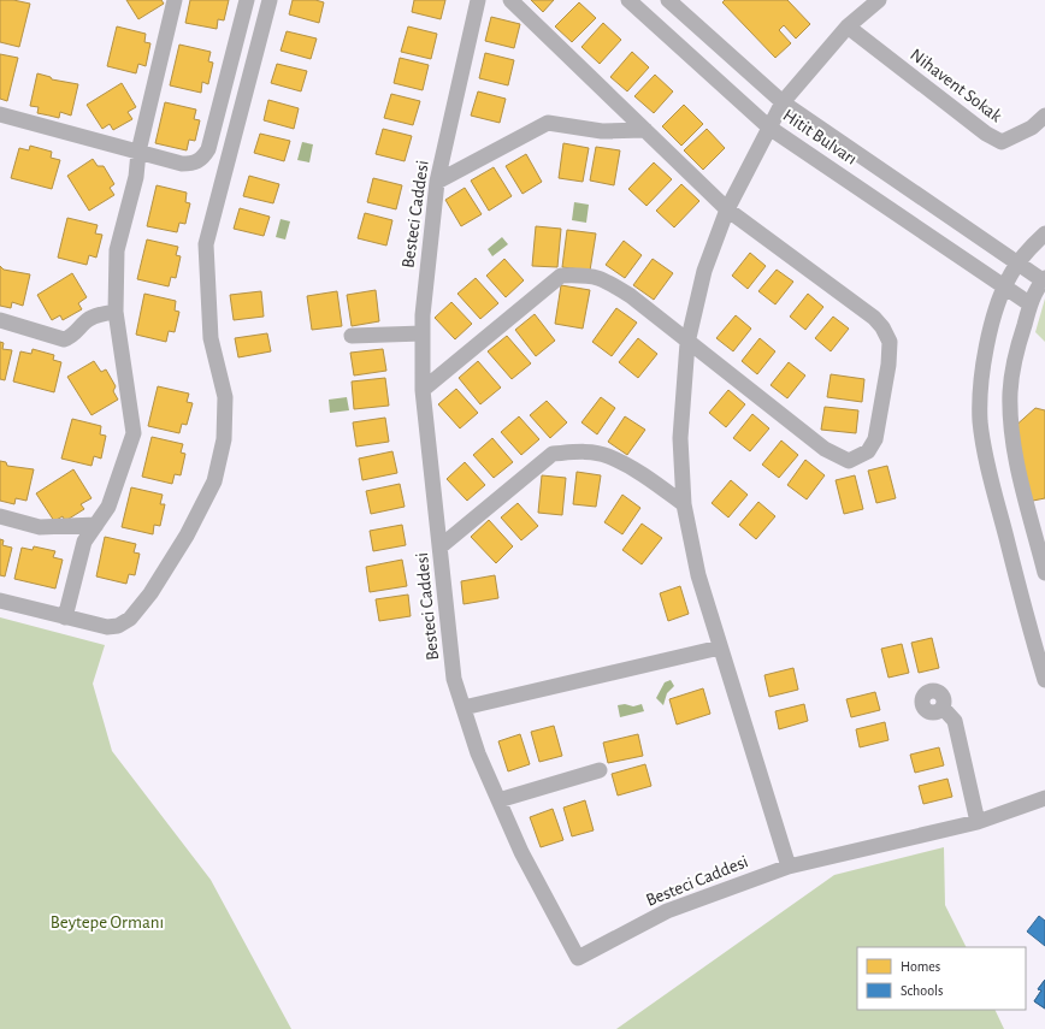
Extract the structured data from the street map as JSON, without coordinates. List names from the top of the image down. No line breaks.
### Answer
{"streets":{"street":["Nihavent Sokak","Hitit Bulvarı","Besteci Caddesi"]},"parks":["Beytepe Ormanı"],"legend":["Homes","Schools"]}
